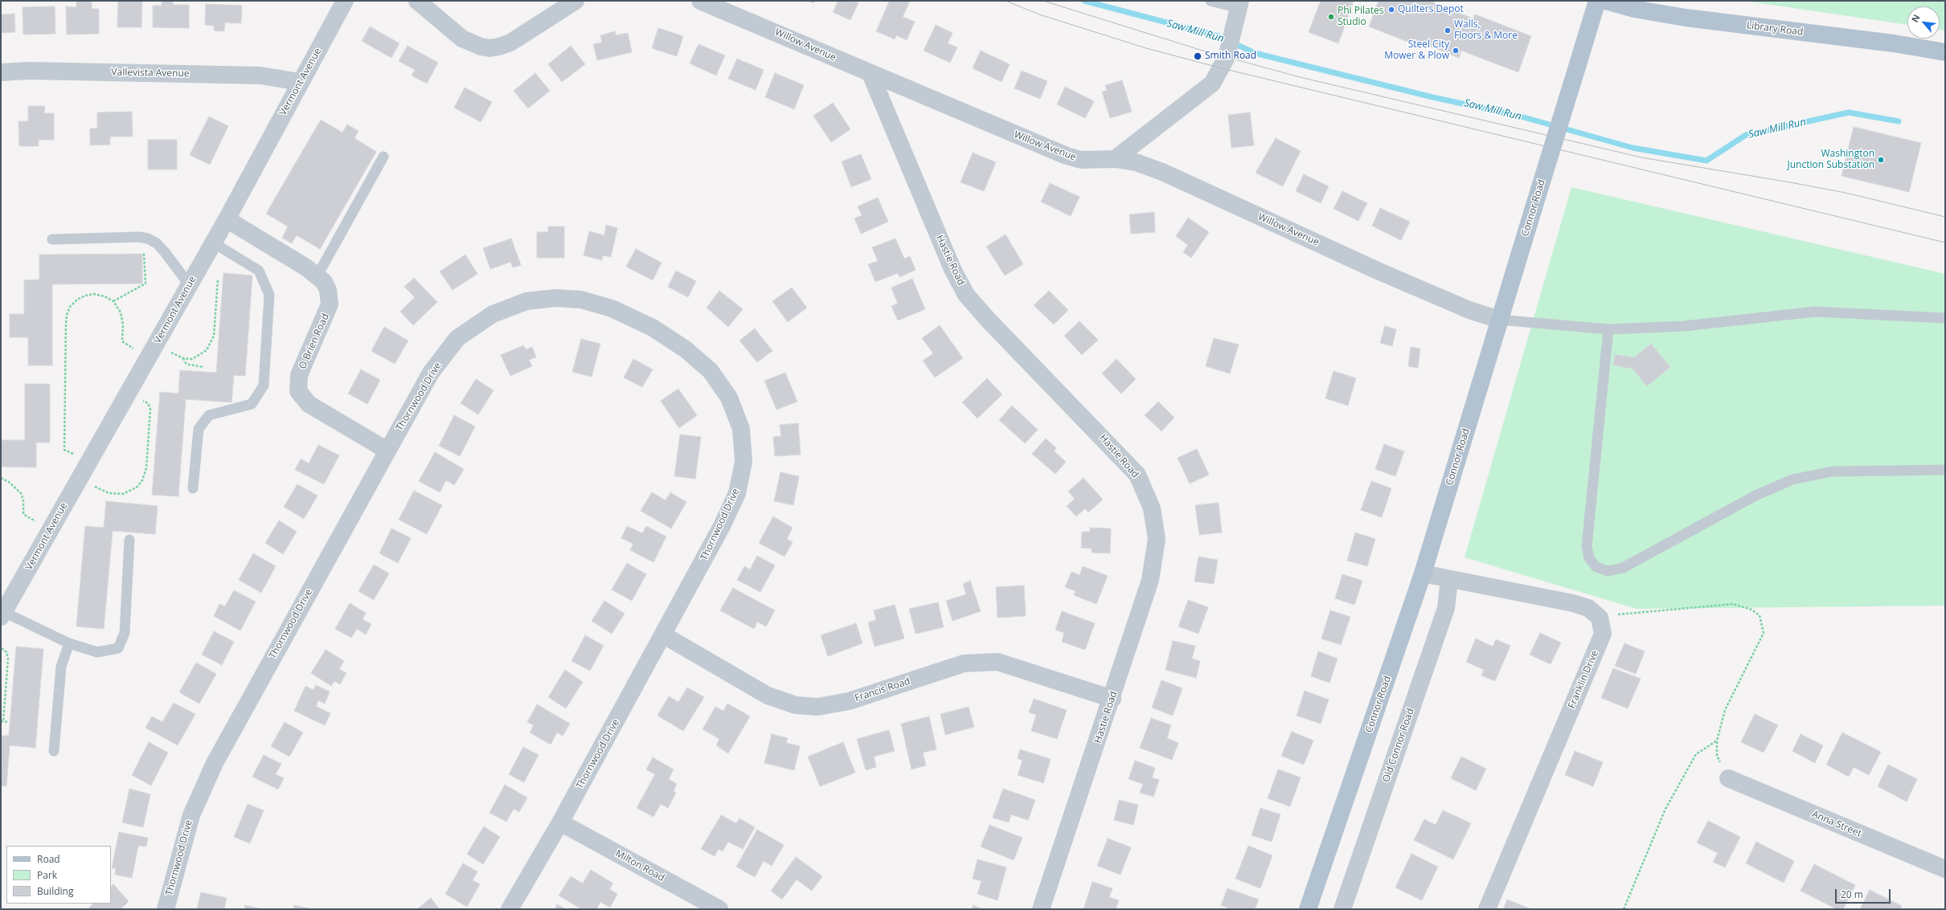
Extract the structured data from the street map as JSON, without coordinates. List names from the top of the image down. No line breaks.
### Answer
{"streets":{"main road":["Library Road","Connor Road"],"street":["Willow Avenue","Vallevista Avenue","Vermont Avenue","Hastie Road","O Brien Road","Thornwood Drive","Franklin Drive","Francis Road","Old Connor Road","Anna Street","Milton Road"]},"crossings":[["Willow Avenue","Connor Road"],["Willow Avenue","Hastie Road"],["Vallevista Avenue","Vermont Avenue"],["Vermont Avenue","O Brien Road"],["Hastie Road","Francis Road"],["O Brien Road","Thornwood Drive"],["Thornwood Drive","Francis Road"],["Thornwood Drive","Milton Road"]],"water":["Saw Mill Run"],"places":["Quilters Depot","Phi Pilates Studio","Walls, Floors & More","Steel City Mower & Plow","Smith Road","Washington Junction Substation"],"legend":["Road","Park","Building"],"scale_bar":"20 m","north":"top left"}
